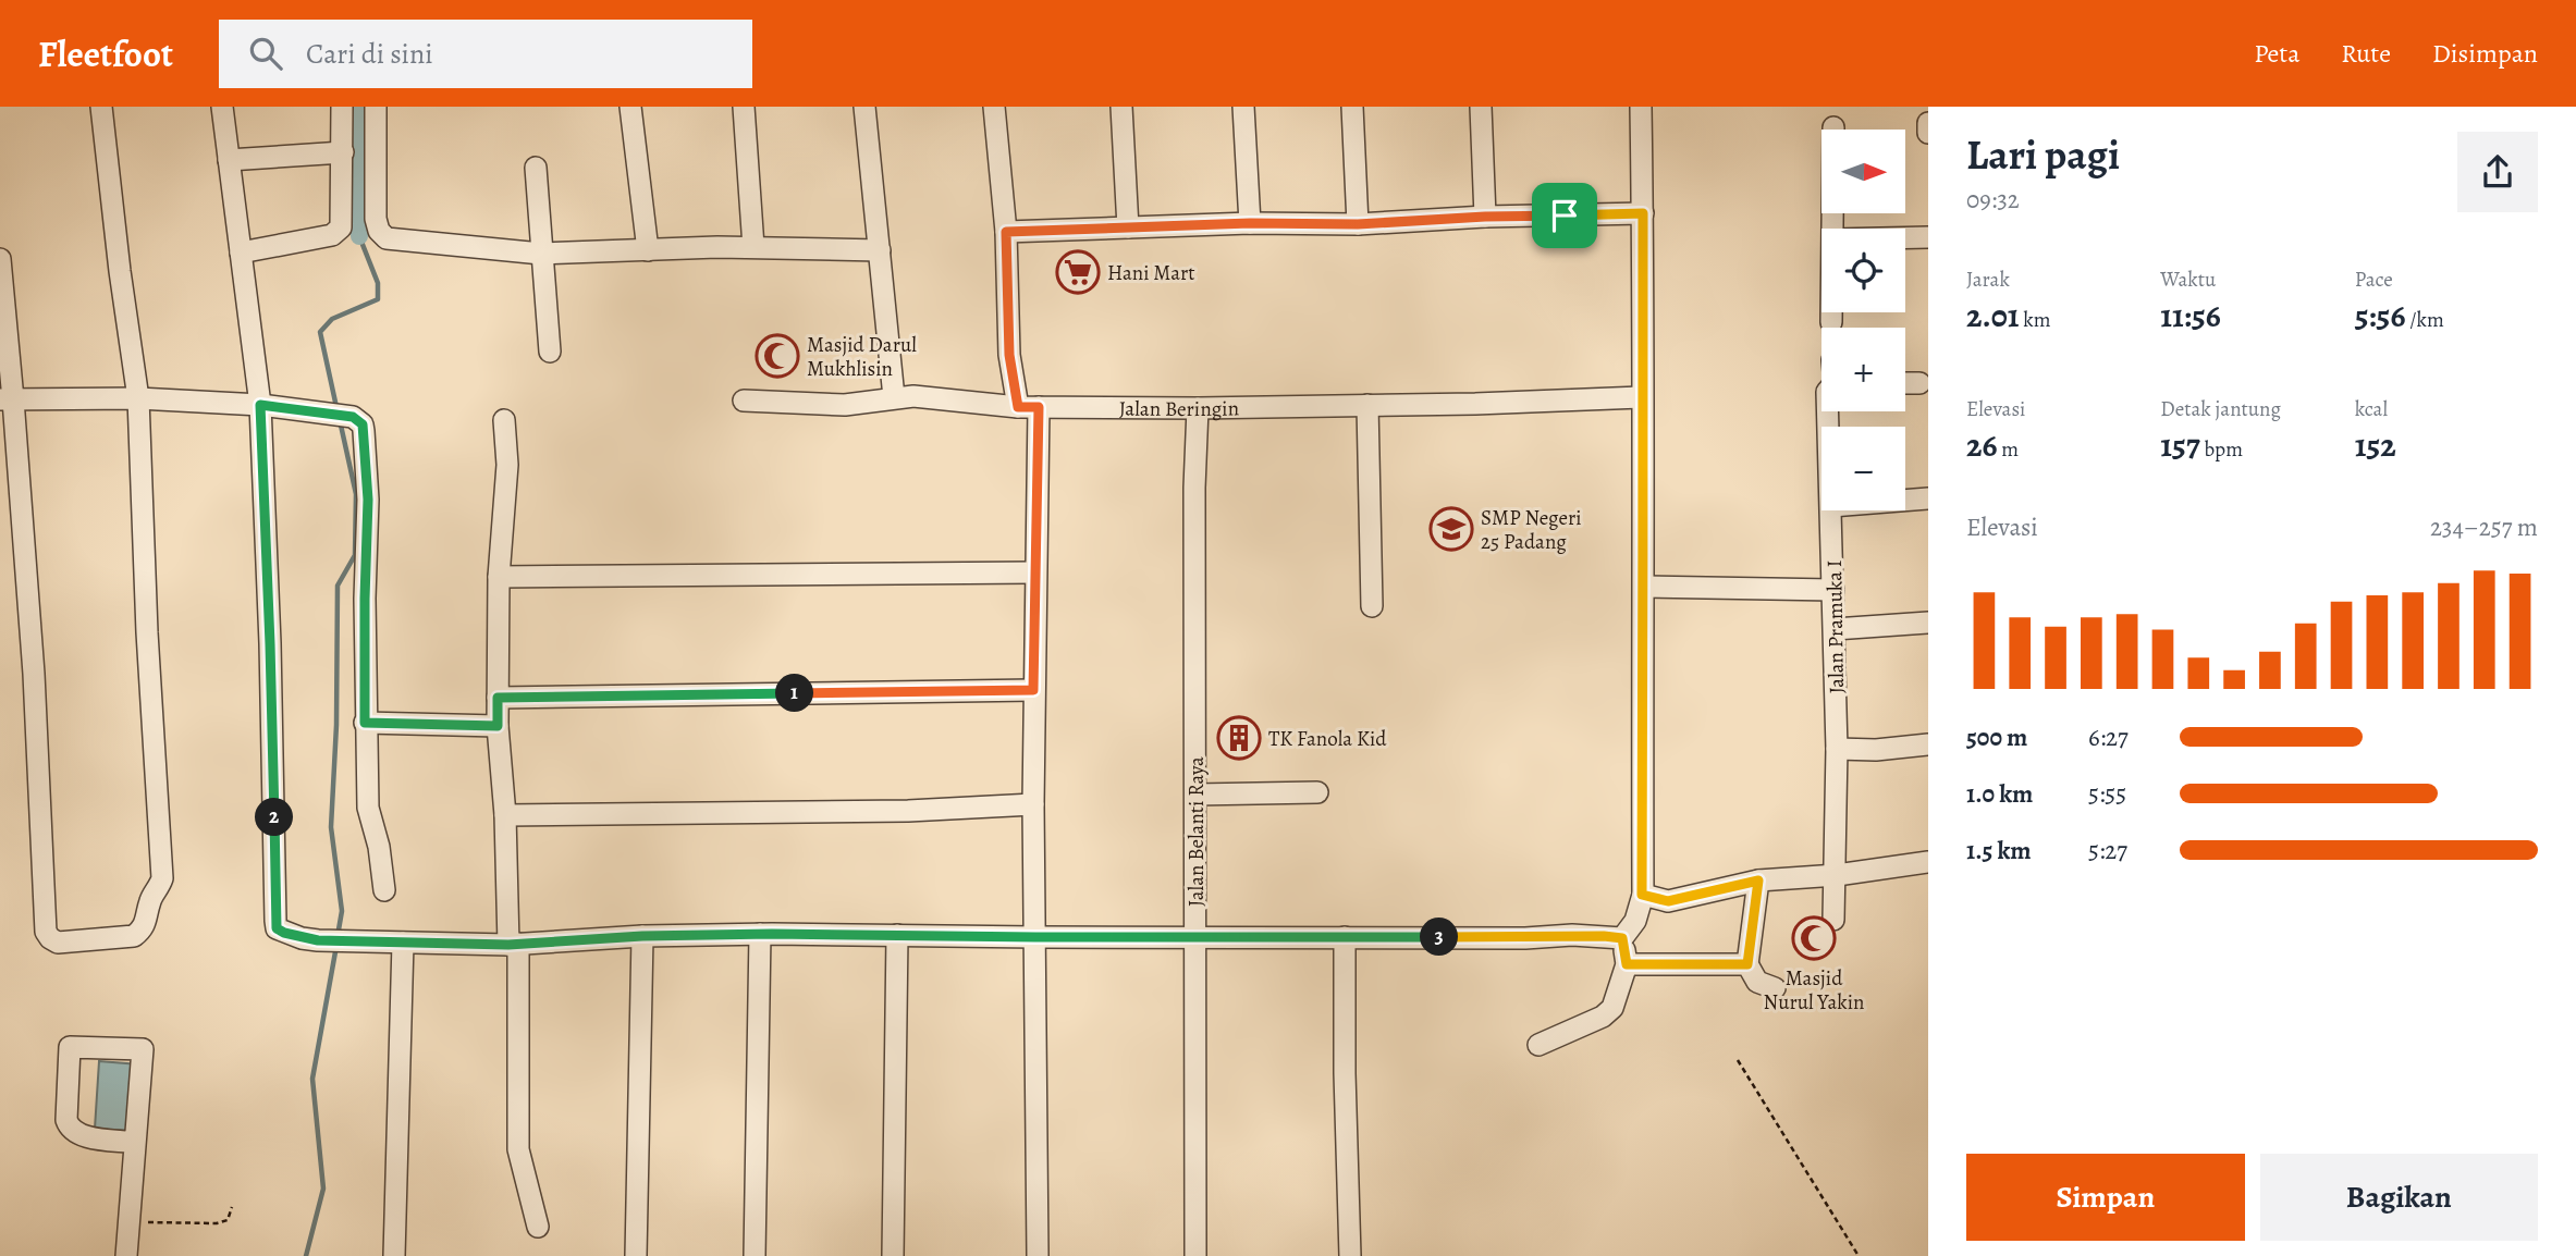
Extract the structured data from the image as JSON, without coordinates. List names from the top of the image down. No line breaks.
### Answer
{"streets":{"street":["Jalan Beringin","Jalan Pramuka I","Jalan Belanti Raya"]},"crossings":[["Jalan Beringin","Jalan Belanti Raya"]],"places":{"supermarket":["Hani Mart"],"mosque":["Masjid Darul Mukhlisin","Masjid Nurul Yakin"],"school or university":["SMP Negeri 25 Padang"],"building":["TK Fanola Kid"]},"north":"right","page":{"header":"Fleetfoot","search":"Cari di sini","nav":["Peta","Rute","Disimpan"],"heading":["Lari pagi","09:32"],"map_buttons":["+","−"],"stats":[["Jarak","2.01 km"],["Waktu","11:56"],["Pace","5:56 /km"],["Elevasi","26 m"],["Detak jantung","157 bpm"],["kcal","152"]],"chart":["Elevasi","234–257 m"],"pins":["1","2","3"],"list":[{"name":"500 m","note":"6:27"},{"name":"1.0 km","note":"5:55"},{"name":"1.5 km","note":"5:27"}],"buttons":["Simpan","Bagikan"]}}
